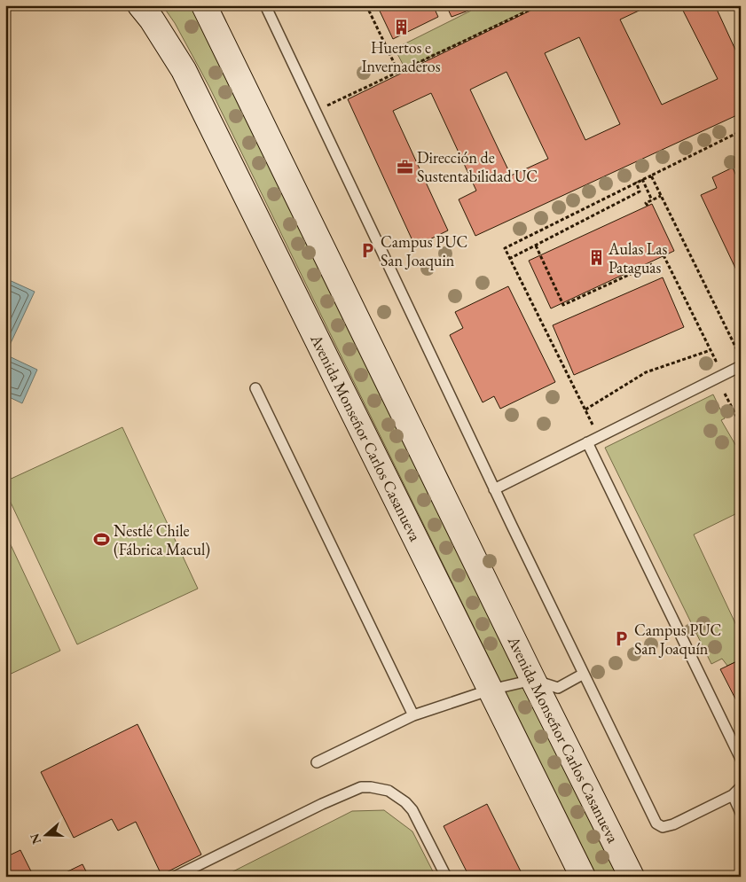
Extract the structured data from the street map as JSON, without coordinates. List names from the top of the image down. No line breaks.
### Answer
{"streets":{"main road":["Avenida Monseñor Carlos Casanueva"]},"places":{"building":["Huertos e Invernaderos","Aulas Las Pataguas"],"office":["Dirección de Sustentabilidad UC"],"parking":["Campus PUC San Joaquin","Campus PUC San Joaquín"],"sports":["Nestlé Chile (Fábrica Macul)"]},"north":"left"}
